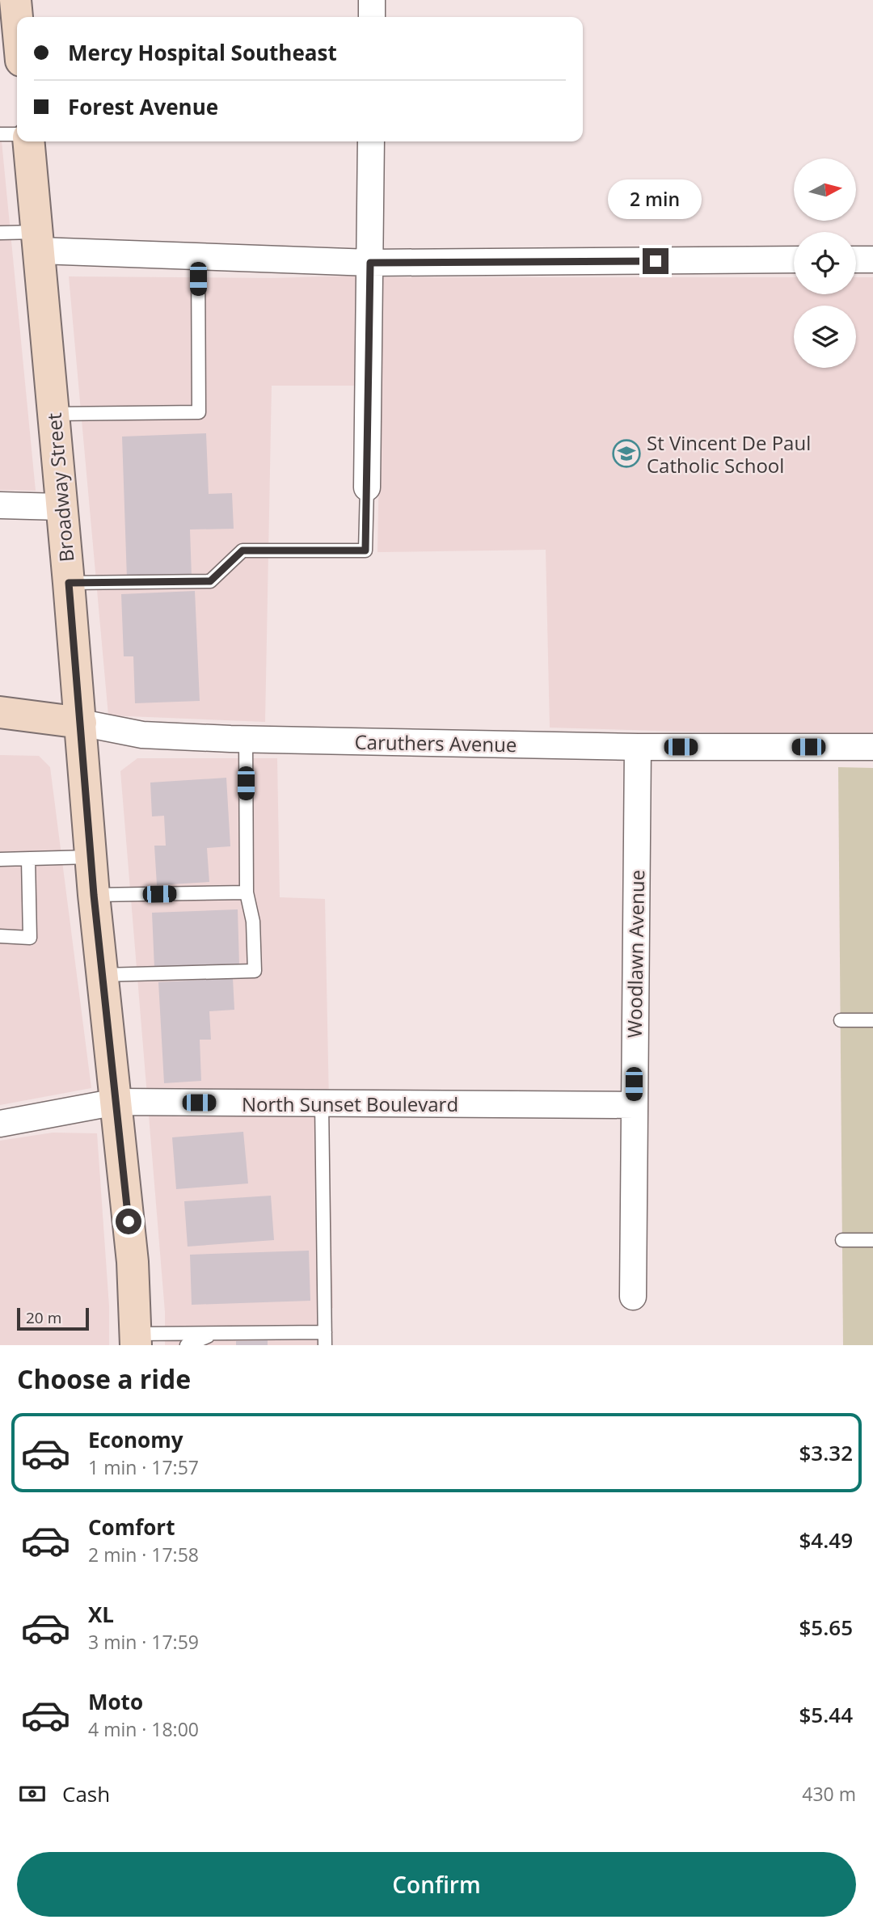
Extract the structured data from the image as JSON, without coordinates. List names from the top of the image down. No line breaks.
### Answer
{"streets":{"main road":["Broadway Street","Caruthers Avenue"],"street":["Woodlawn Avenue","North Sunset Boulevard"]},"crossings":[["Broadway Street","Caruthers Avenue"],["Broadway Street","North Sunset Boulevard"],["Caruthers Avenue","Woodlawn Avenue"],["Woodlawn Avenue","North Sunset Boulevard"]],"places":{"school or university":["St Vincent De Paul Catholic School"]},"scale_bar":"20 m","north":"right","page":{"banner":["Mercy Hospital Southeast","Forest Avenue"],"bubble":"2 min","scale":"20 m","heading":"Choose a ride","list":[{"name":"Economy","note":"1 min · 17:57","value":"$3.32"},{"name":"Comfort","note":"2 min · 17:58","value":"$4.49"},{"name":"XL","note":"3 min · 17:59","value":"$5.65"},{"name":"Moto","note":"4 min · 18:00","value":"$5.44"}],"pay":["Cash","430 m"],"buttons":"Confirm"}}
